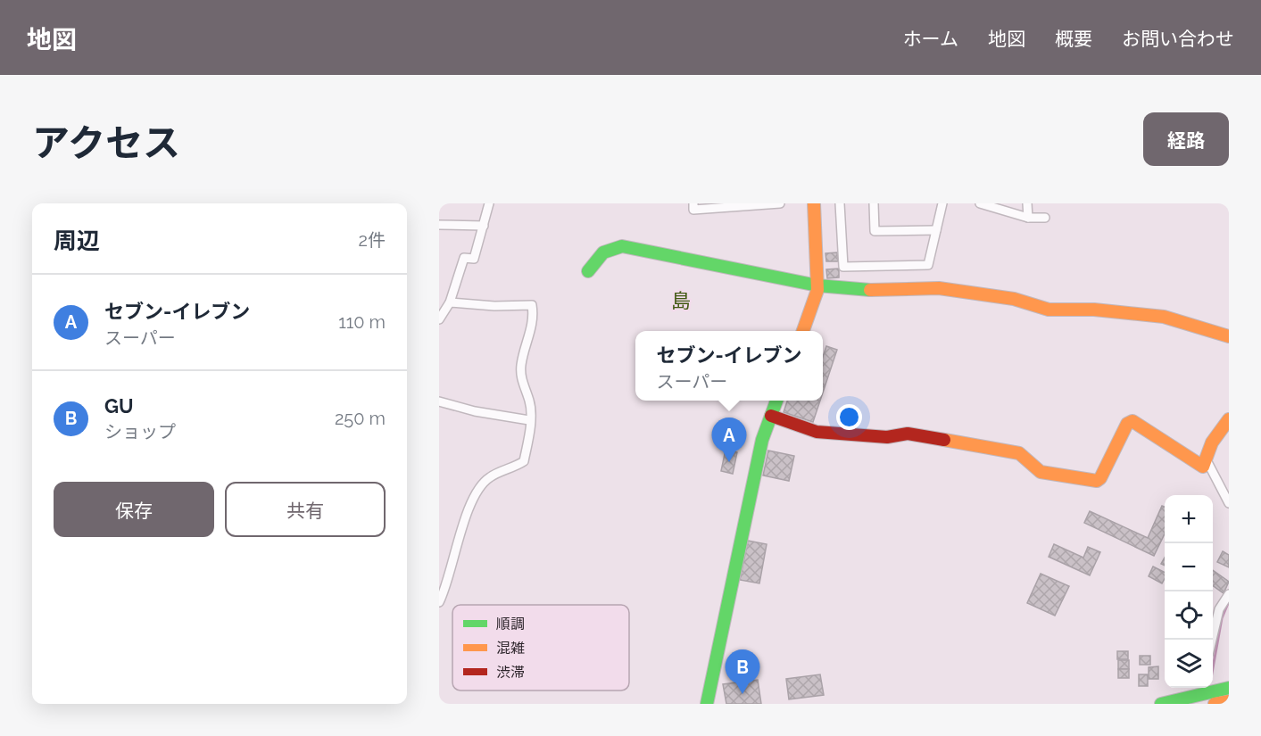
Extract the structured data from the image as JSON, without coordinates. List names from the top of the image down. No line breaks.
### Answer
{"districts":["島"],"legend":["順調","混雑","渋滞"],"page":{"header":"地図","nav":["ホーム","地図","概要","お問い合わせ"],"title":"アクセス","buttons":["経路",["保存","共有"]],"heading":["周辺","2件"],"list":[{"mark":"A","name":"セブン-イレブン","note":"スーパー","value":"110 m"},{"mark":"B","name":"GU","note":"ショップ","value":"250 m"}],"popup":["セブン-イレブン","スーパー"],"pins":["A","B"],"map_buttons":["+","−"]}}
